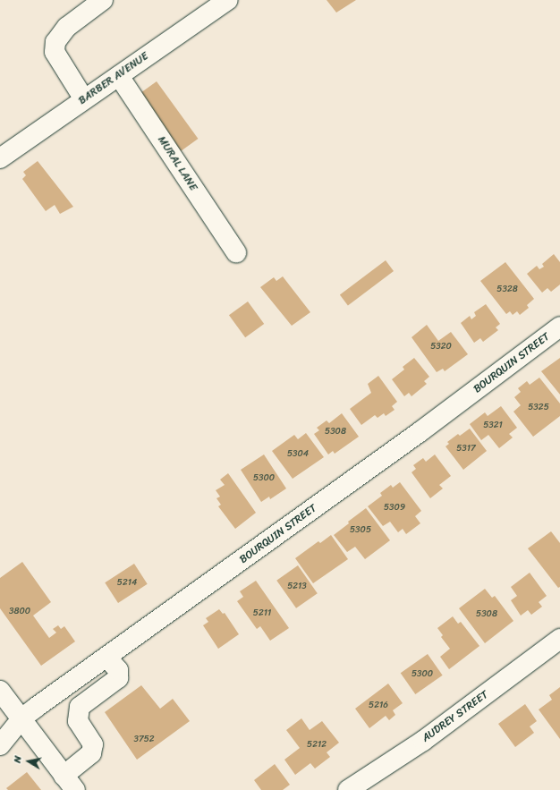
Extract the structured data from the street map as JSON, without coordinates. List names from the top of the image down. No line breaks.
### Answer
{"streets":{"street":["BARBER AVENUE","MURAL LANE","BOURQUIN STREET","AUDREY STREET"]},"crossings":[["BARBER AVENUE","MURAL LANE"]],"house_numbers":["5328","5320","5325","5321","5308","5317","5304","5300","5309","5305","5214","5213","3800","5211","5308","5300","5216","3752","5212"],"north":"left"}
